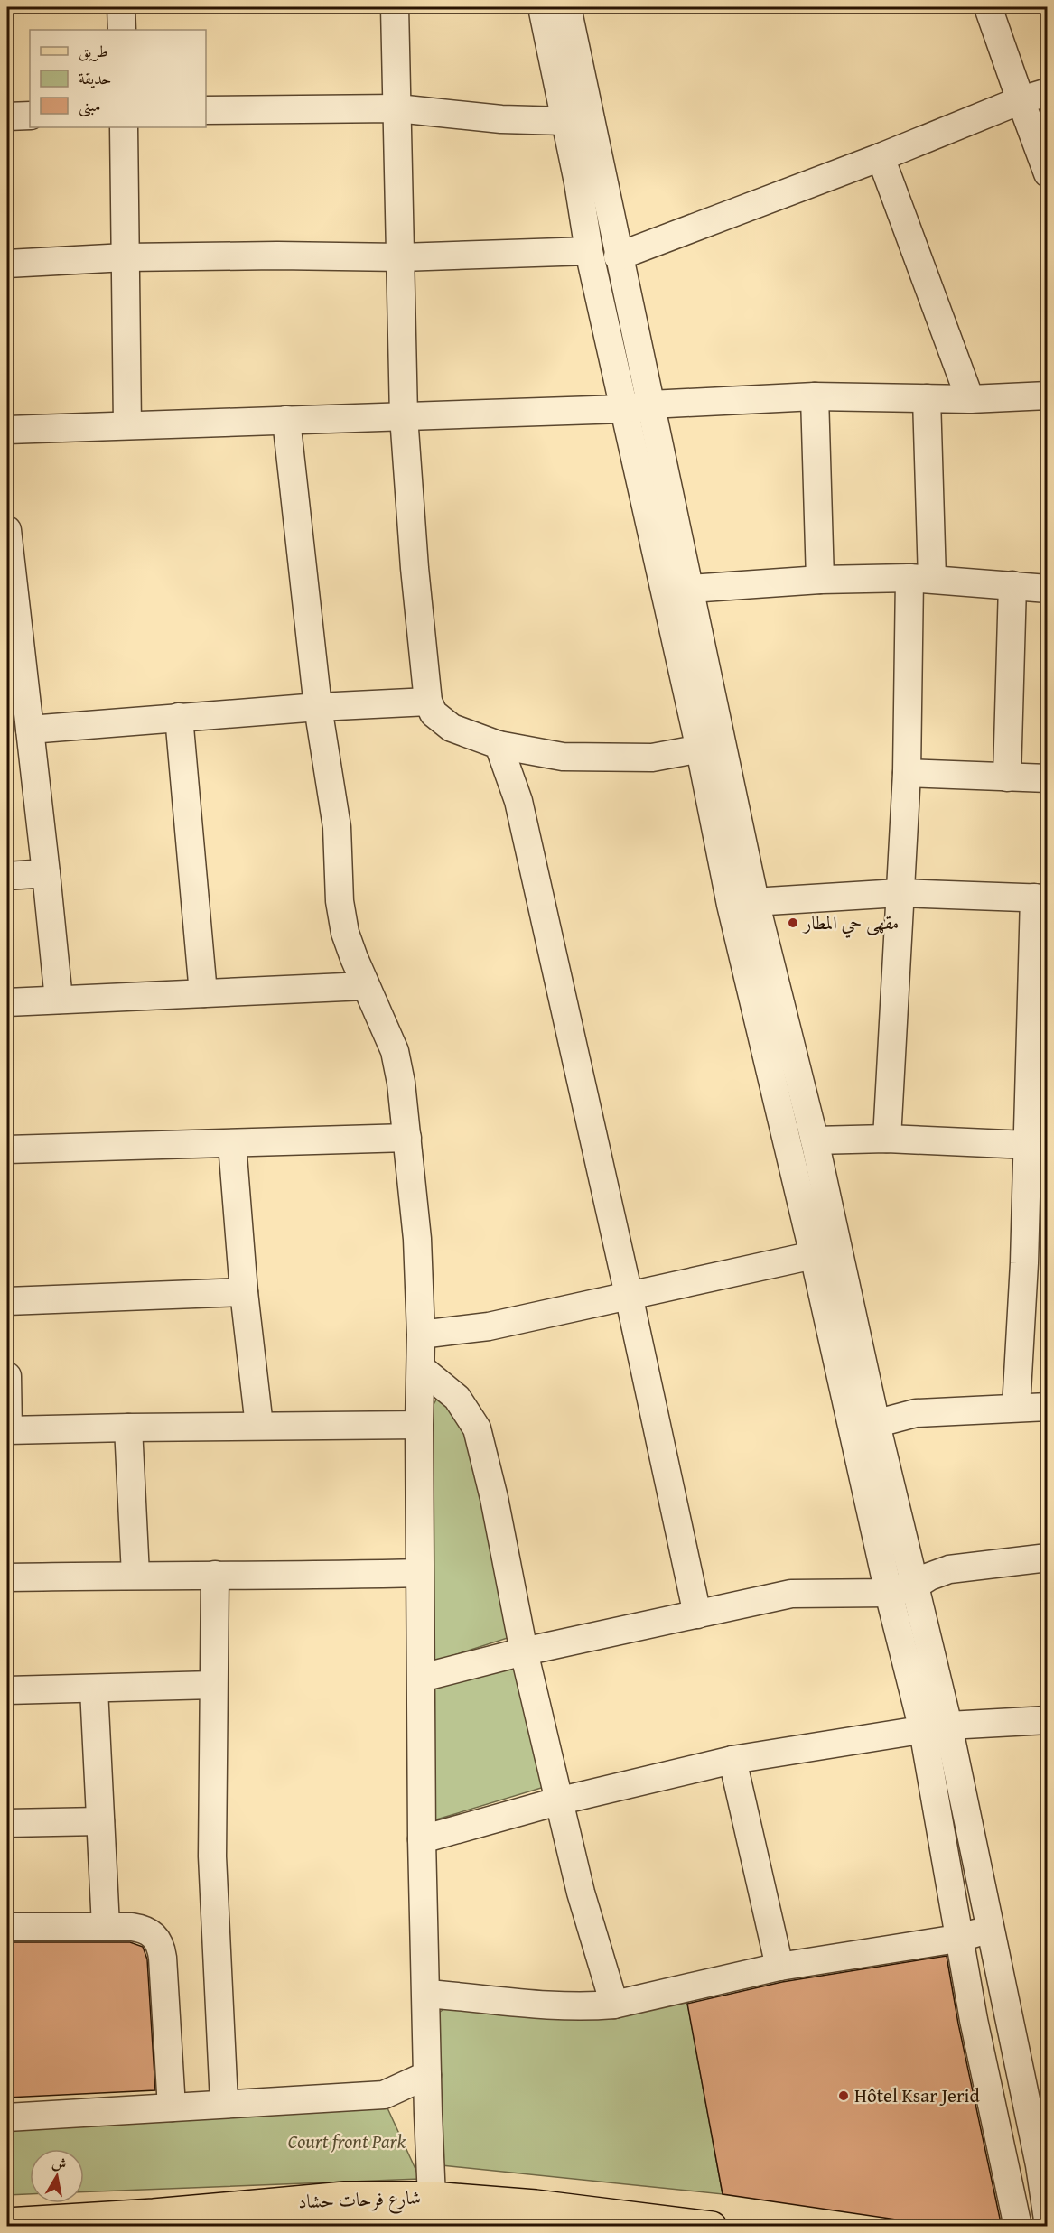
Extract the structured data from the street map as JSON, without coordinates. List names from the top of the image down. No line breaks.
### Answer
{"streets":{"main road":["شارع فرحات حشاد"]},"parks":["Court front Park"],"places":["مقهى حي المطار","Hôtel Ksar Jerid"],"legend":["طريق","حديقة","مبنى"],"north":"top"}
